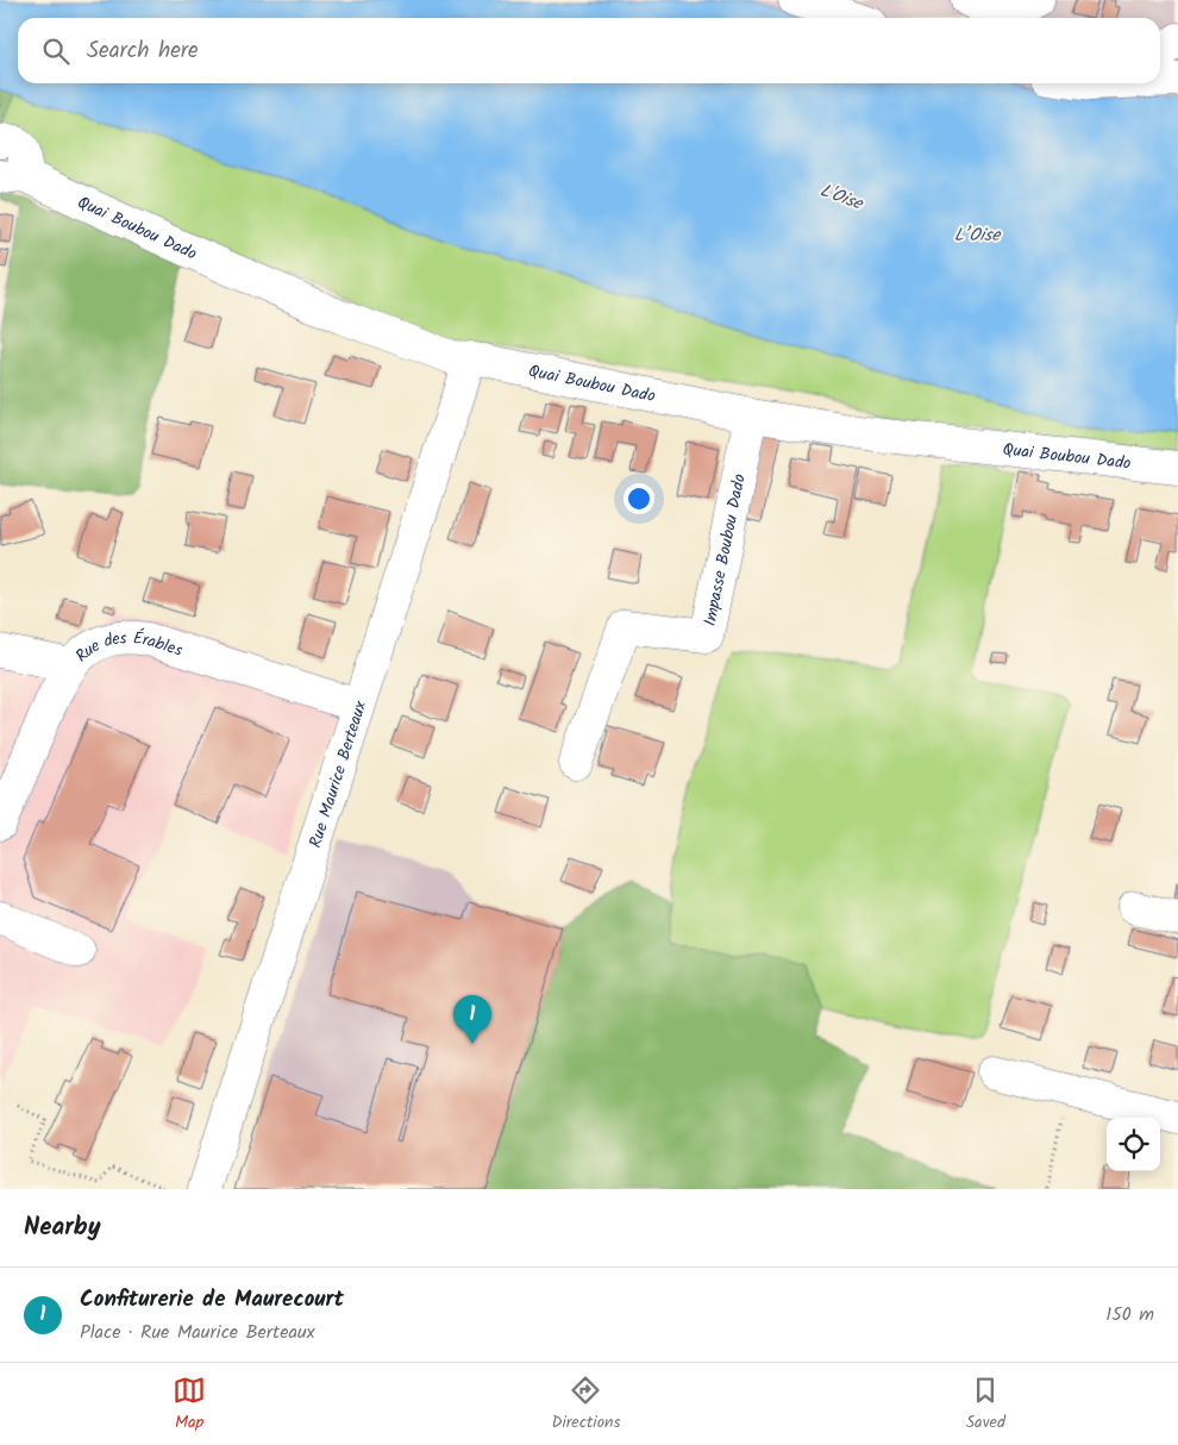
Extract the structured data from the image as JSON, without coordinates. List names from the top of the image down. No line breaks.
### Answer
{"streets":{"street":["Quai Boubou Dado","Impasse Boubou Dado","Rue des Érables","Rue Maurice Berteaux"]},"crossings":[["Quai Boubou Dado","Impasse Boubou Dado"],["Quai Boubou Dado","Rue Maurice Berteaux"],["Rue des Érables","Rue Maurice Berteaux"]],"water":["L'Oise","L’Oise"],"page":{"search":"Search here","pins":"1","heading":"Nearby","list":[{"mark":"1","name":"Confiturerie de Maurecourt","note":"Place · Rue Maurice Berteaux","value":"150 m"}],"nav":["Map","Directions","Saved"]}}
